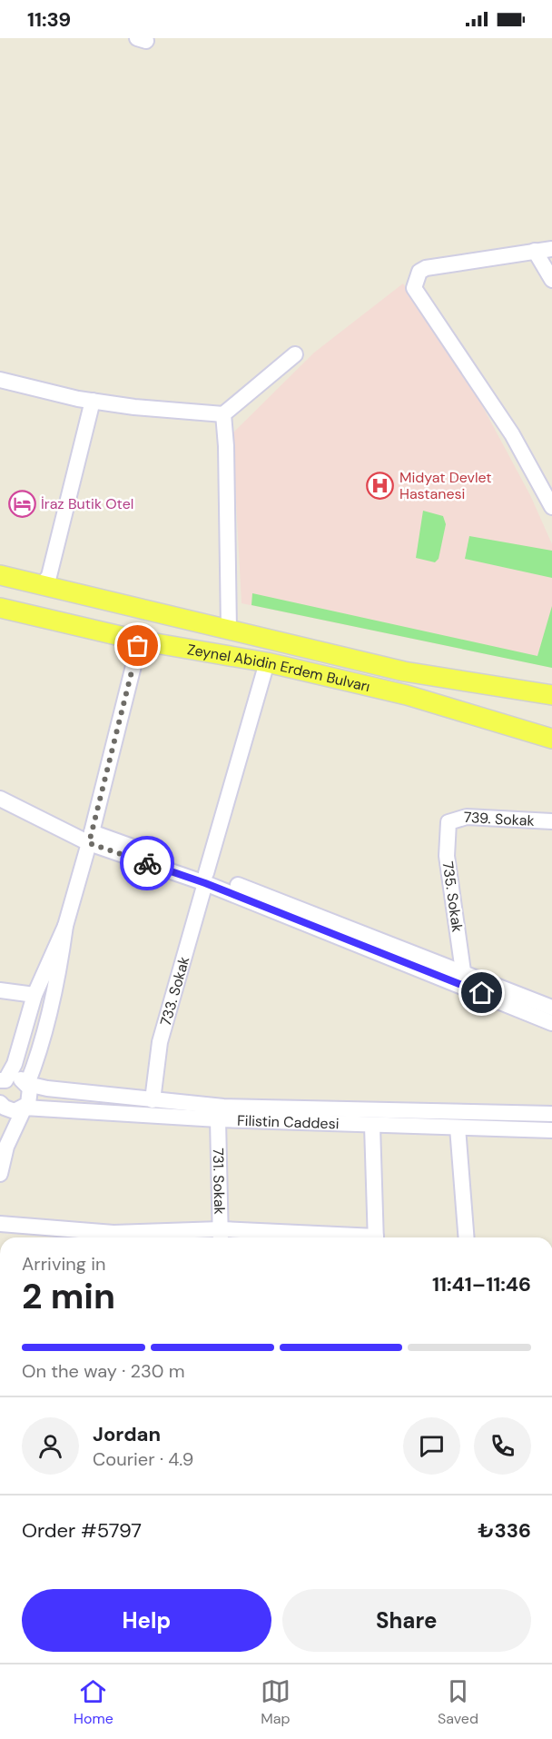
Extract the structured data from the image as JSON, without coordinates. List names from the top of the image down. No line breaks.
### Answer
{"streets":{"main road":["Zeynel Abidin Erdem Bulvarı"],"street":["739. Sokak","735. Sokak","733. Sokak","Filistin Caddesi","731. Sokak"]},"crossings":[["Zeynel Abidin Erdem Bulvarı","733. Sokak"],["739. Sokak","735. Sokak"],["733. Sokak","Filistin Caddesi"],["Filistin Caddesi","731. Sokak"]],"places":{"hospital":["Midyat Devlet Hastanesi"],"hotel":["İraz Butik Otel"]},"page":{"status":"11:39","heading":["2 min","Arriving in","11:41–11:46"],"panel":["Jordan","Courier · 4.9","Order #5797","₺336"],"bar":"On the way · 230 m","buttons":["Help","Share"],"tabs":["Home","Map","Saved"]}}
